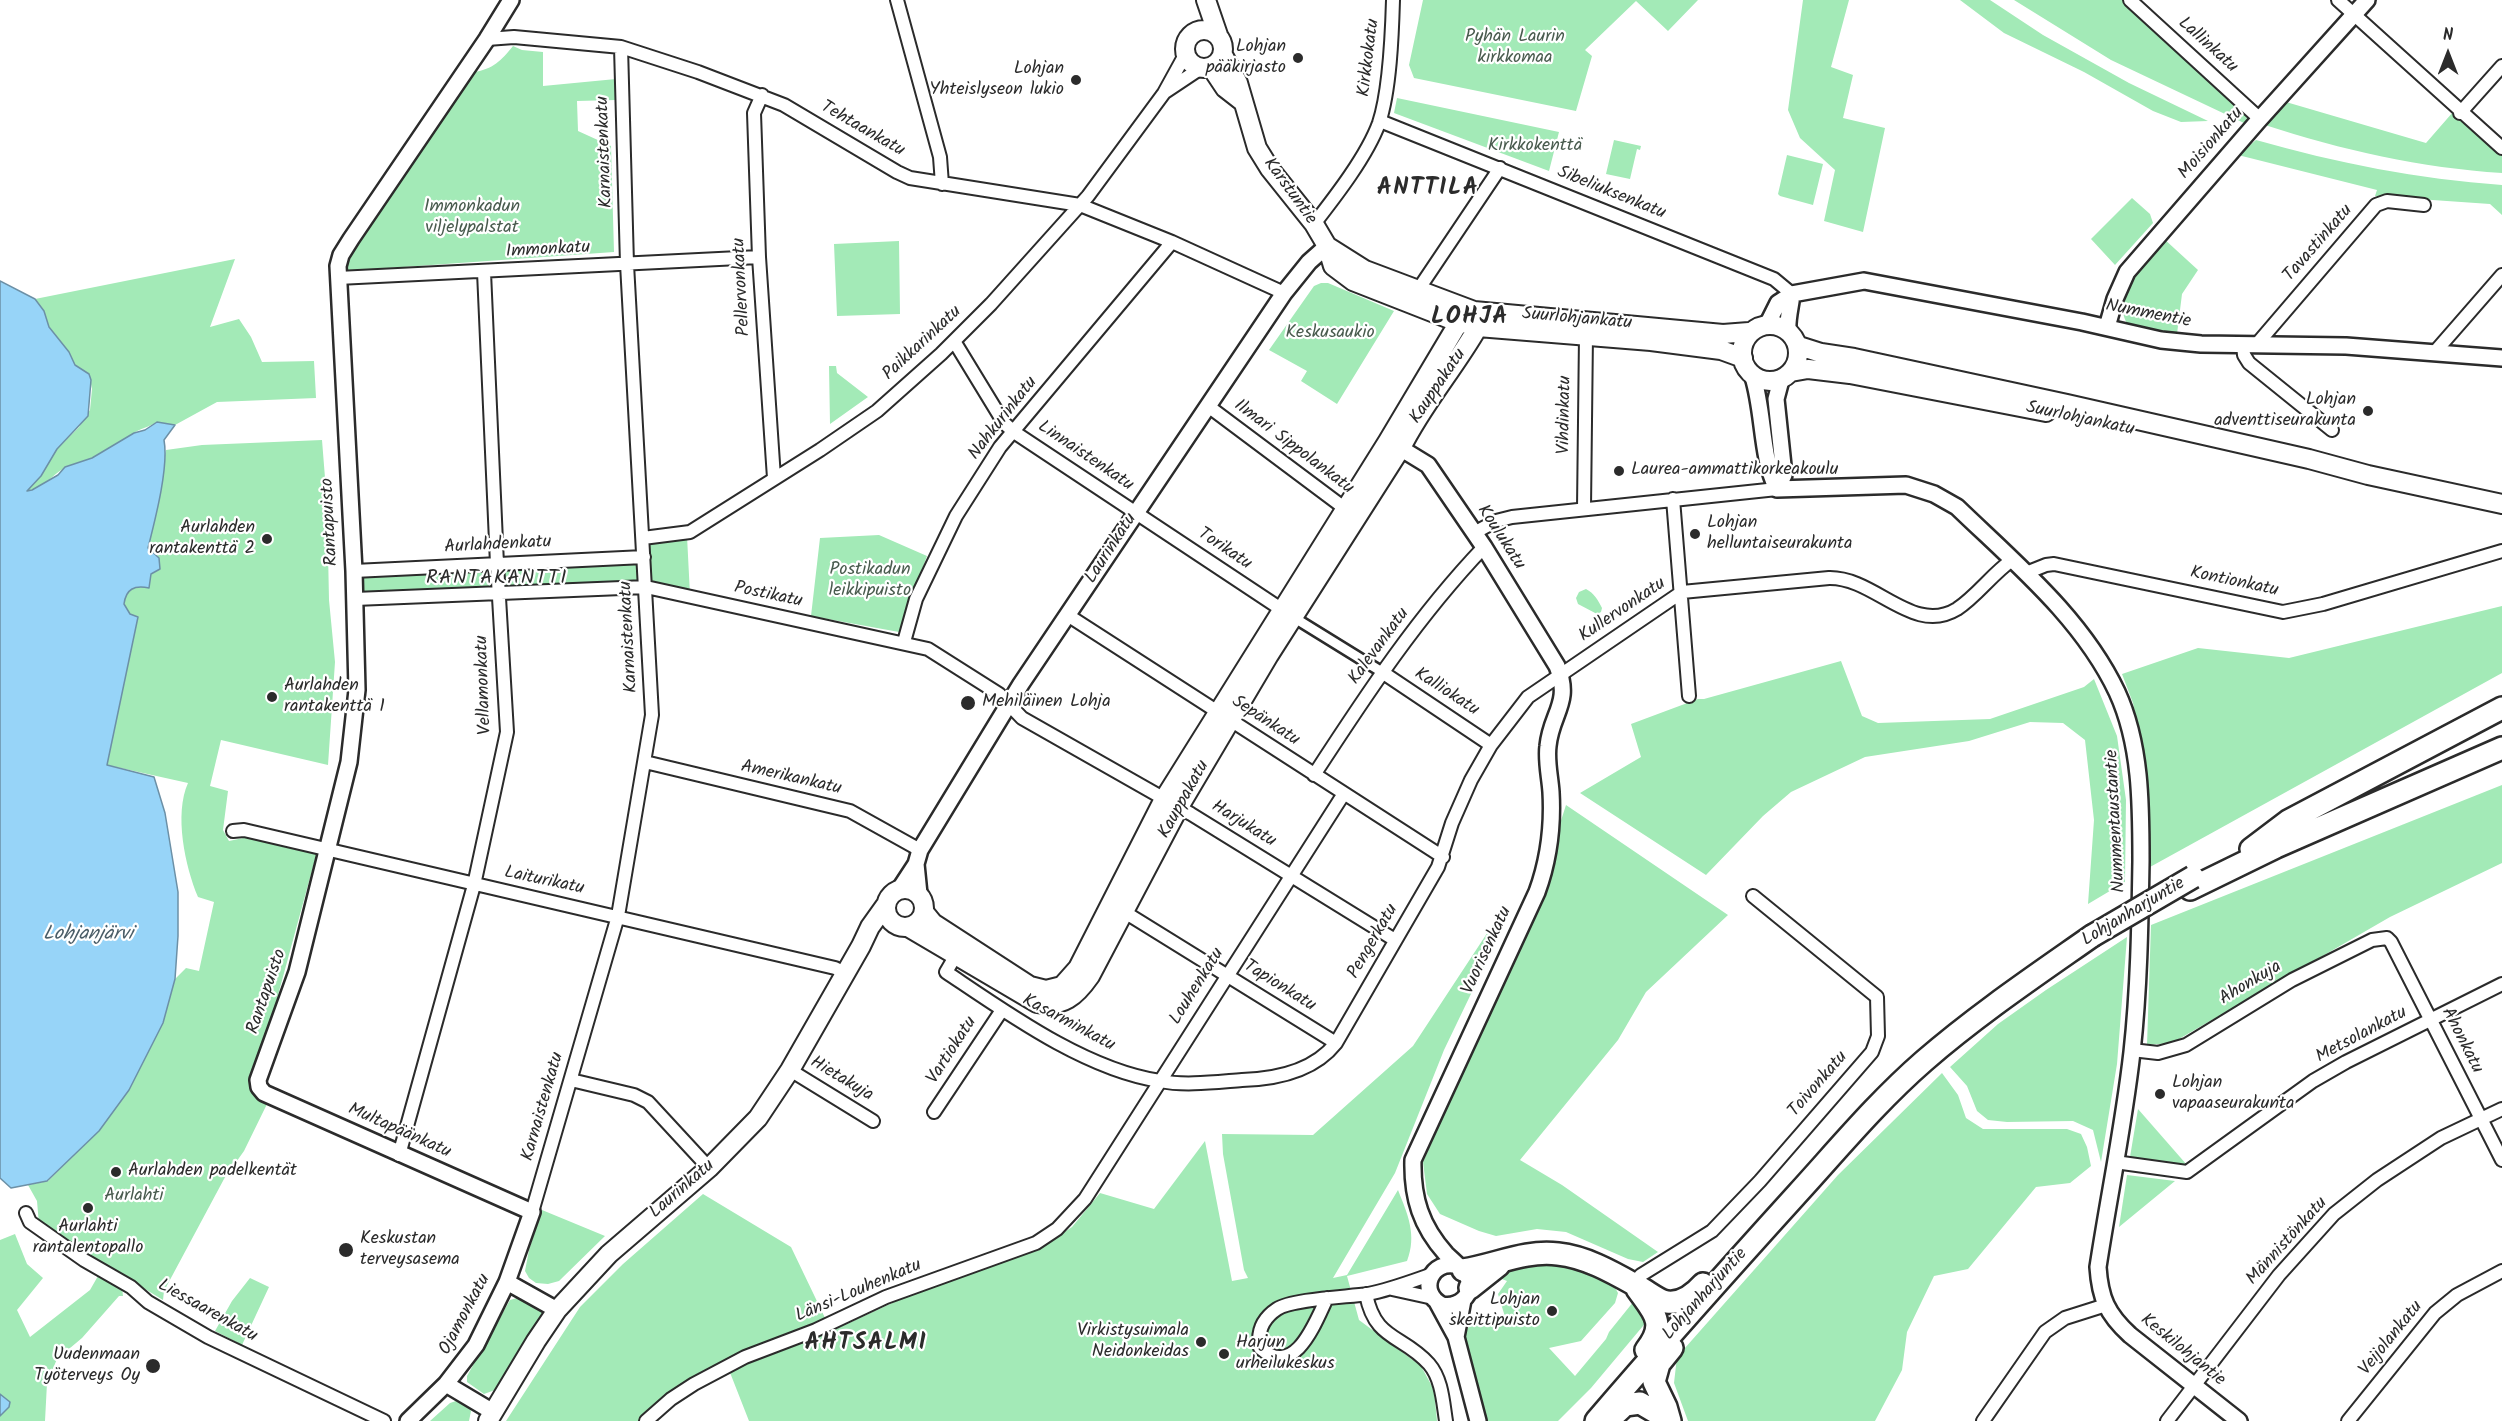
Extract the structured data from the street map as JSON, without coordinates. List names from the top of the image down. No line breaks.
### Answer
{"streets":{"highway":["Lohjanharjuntie"],"main road":["Karstuntie","Suurlohjankatu","Kauppakatu","Laurinkatu"],"street":["Lallinkatu","Kirkkokatu","Tehtaankatu","Moisionkatu","Karnaistenkatu","Sibeliuksenkatu","Tavastinkatu","Immonkatu","Pellervonkatu","Nummentie","Paikkarinkatu","Vihdinkatu","Nahkurinkatu","Ilmari Sippolankatu","Linnaistenkatu","Rantapuisto","Koulukatu","Aurlahdenkatu","Torikatu","Kontionkatu","Postikatu","Kullervonkatu","Kalevankatu","Vellamonkatu","Kalliokatu","Sepänkatu","Amerikankatu","Nummentaustantie","Harjukatu","Laiturikatu","Pengerkatu","Vuorisenkatu","Ahonkuja","Louhenkatu","Tapionkatu","Kasarminkatu","Metsolankatu","Ahonkatu","Vartiokatu","Hietakuja","Toivonkatu","Multapäänkatu","Männistönkatu","Länsi-Louhenkatu","Liessaarenkatu","Ojamonkatu","Veijolankatu","Keskilohjantie"]},"crossings":[["Lallinkatu","Moisionkatu"],["Kirkkokatu","Sibeliuksenkatu"],["Tehtaankatu","Karnaistenkatu"],["Tehtaankatu","Pellervonkatu"],["Tehtaankatu","Paikkarinkatu"],["Tehtaankatu","Nahkurinkatu"],["Tehtaankatu","Rantapuisto"],["Tehtaankatu","Laurinkatu"],["Moisionkatu","Nummentie"],["Karnaistenkatu","Immonkatu"],["Karnaistenkatu","Paikkarinkatu"],["Karnaistenkatu","Aurlahdenkatu"],["Karnaistenkatu","Postikatu"],["Karnaistenkatu","Amerikankatu"],["Karnaistenkatu","Laiturikatu"],["Karnaistenkatu","Multapäänkatu"],["Karnaistenkatu","Ojamonkatu"],["Karstuntie","Suurlohjankatu"],["Karstuntie","Paikkarinkatu"],["Karstuntie","Laurinkatu"],["Sibeliuksenkatu","Nummentie"],["Tavastinkatu","Nummentie"],["Immonkatu","Pellervonkatu"],["Immonkatu","Rantapuisto"],["Immonkatu","Vellamonkatu"],["Pellervonkatu","Paikkarinkatu"],["Suurlohjankatu","Kauppakatu"],["Suurlohjankatu","Vihdinkatu"],["Suurlohjankatu","Laurinkatu"],["Paikkarinkatu","Linnaistenkatu"],["Kauppakatu","Ilmari Sippolankatu"],["Kauppakatu","Koulukatu"],["Kauppakatu","Laurinkatu"],["Kauppakatu","Torikatu"],["Kauppakatu","Sepänkatu"],["Kauppakatu","Harjukatu"],["Kauppakatu","Tapionkatu"],["Kauppakatu","Kasarminkatu"],["Nahkurinkatu","Linnaistenkatu"],["Nahkurinkatu","Postikatu"],["Ilmari Sippolankatu","Laurinkatu"],["Linnaistenkatu","Laurinkatu"],["Linnaistenkatu","Torikatu"],["Rantapuisto","Aurlahdenkatu"],["Rantapuisto","Laiturikatu"],["Rantapuisto","Multapäänkatu"],["Koulukatu","Kullervonkatu"],["Koulukatu","Kalevankatu"],["Koulukatu","Vuorisenkatu"],["Aurlahdenkatu","Vellamonkatu"],["Laurinkatu","Torikatu"],["Laurinkatu","Postikatu"],["Laurinkatu","Sepänkatu"],["Laurinkatu","Amerikankatu"],["Laurinkatu","Harjukatu"],["Laurinkatu","Laiturikatu"],["Laurinkatu","Hietakuja"],["Kontionkatu","Nummentaustantie"],["Postikatu","Harjukatu"],["Kullervonkatu","Kalliokatu"],["Kullervonkatu","Sepänkatu"],["Kullervonkatu","Nummentaustantie"],["Kullervonkatu","Pengerkatu"],["Kullervonkatu","Vuorisenkatu"],["Kalevankatu","Kalliokatu"],["Kalevankatu","Sepänkatu"],["Vellamonkatu","Laiturikatu"],["Vellamonkatu","Multapäänkatu"],["Sepänkatu","Pengerkatu"],["Sepänkatu","Louhenkatu"],["Nummentaustantie","Ahonkuja"],["Nummentaustantie","Metsolankatu"],["Nummentaustantie","Keskilohjantie"],["Harjukatu","Pengerkatu"],["Harjukatu","Louhenkatu"],["Pengerkatu","Tapionkatu"],["Pengerkatu","Kasarminkatu"],["Ahonkuja","Ahonkatu"],["Louhenkatu","Tapionkatu"],["Louhenkatu","Kasarminkatu"],["Louhenkatu","Länsi-Louhenkatu"],["Tapionkatu","Kasarminkatu"],["Kasarminkatu","Vartiokatu"],["Metsolankatu","Ahonkatu"],["Ahonkatu","Männistönkatu"],["Multapäänkatu","Ojamonkatu"],["Männistönkatu","Keskilohjantie"]],"districts":["ANTTILA","LOHJA","RANTAKANTTI","AHTSALMI"],"water":["Lohjanjärvi"],"parks":["Pyhän Laurin kirkkomaa","Kirkkokenttä","Immonkadun viljelypalstat","Keskusaukio","Postikadun leikkipuisto","Aurlahti"],"places":["Lohjan pääkirjasto","Lohjan Yhteislyseon lukio","Lohjan adventtiseurakunta","Laurea-ammattikorkeakoulu","Lohjan helluntaiseurakunta","Aurlahden rantakenttä 2","Aurlahden rantakenttä 1","Mehiläinen Lohja","Lohjan vapaaseurakunta","Aurlahden padelkentät","Aurlahti rantalentopallo","Keskustan terveysasema","Lohjan skeittipuisto","Virkistysuimala Neidonkeidas","Harjun urheilukeskus","Uudenmaan Työterveys Oy"],"north":"top"}
